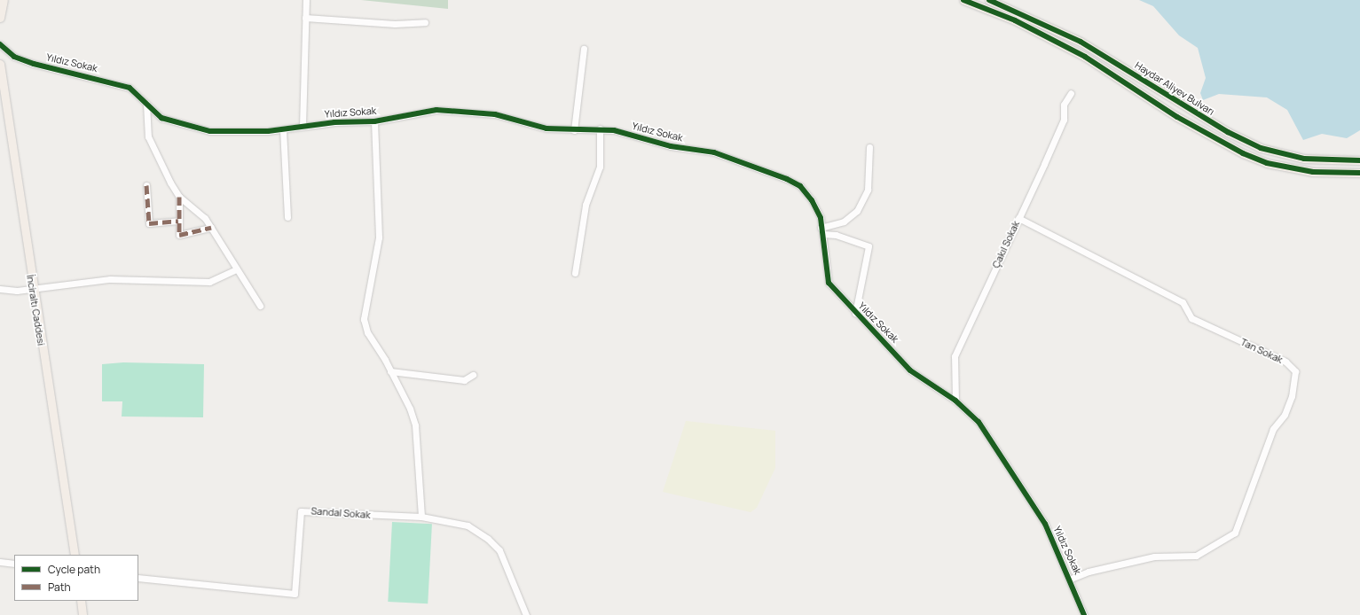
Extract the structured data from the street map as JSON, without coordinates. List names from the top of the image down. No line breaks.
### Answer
{"streets":{"main road":["Haydar Aliyev Bulvarı","İnciraltı Caddesi"],"street":["Yıldız Sokak","Çakıl Sokak","Tan Sokak","Sandal Sokak"]},"crossings":[["Yıldız Sokak","Çakıl Sokak"],["Yıldız Sokak","Tan Sokak"],["Çakıl Sokak","Tan Sokak"]],"legend":["Cycle path","Path"]}
